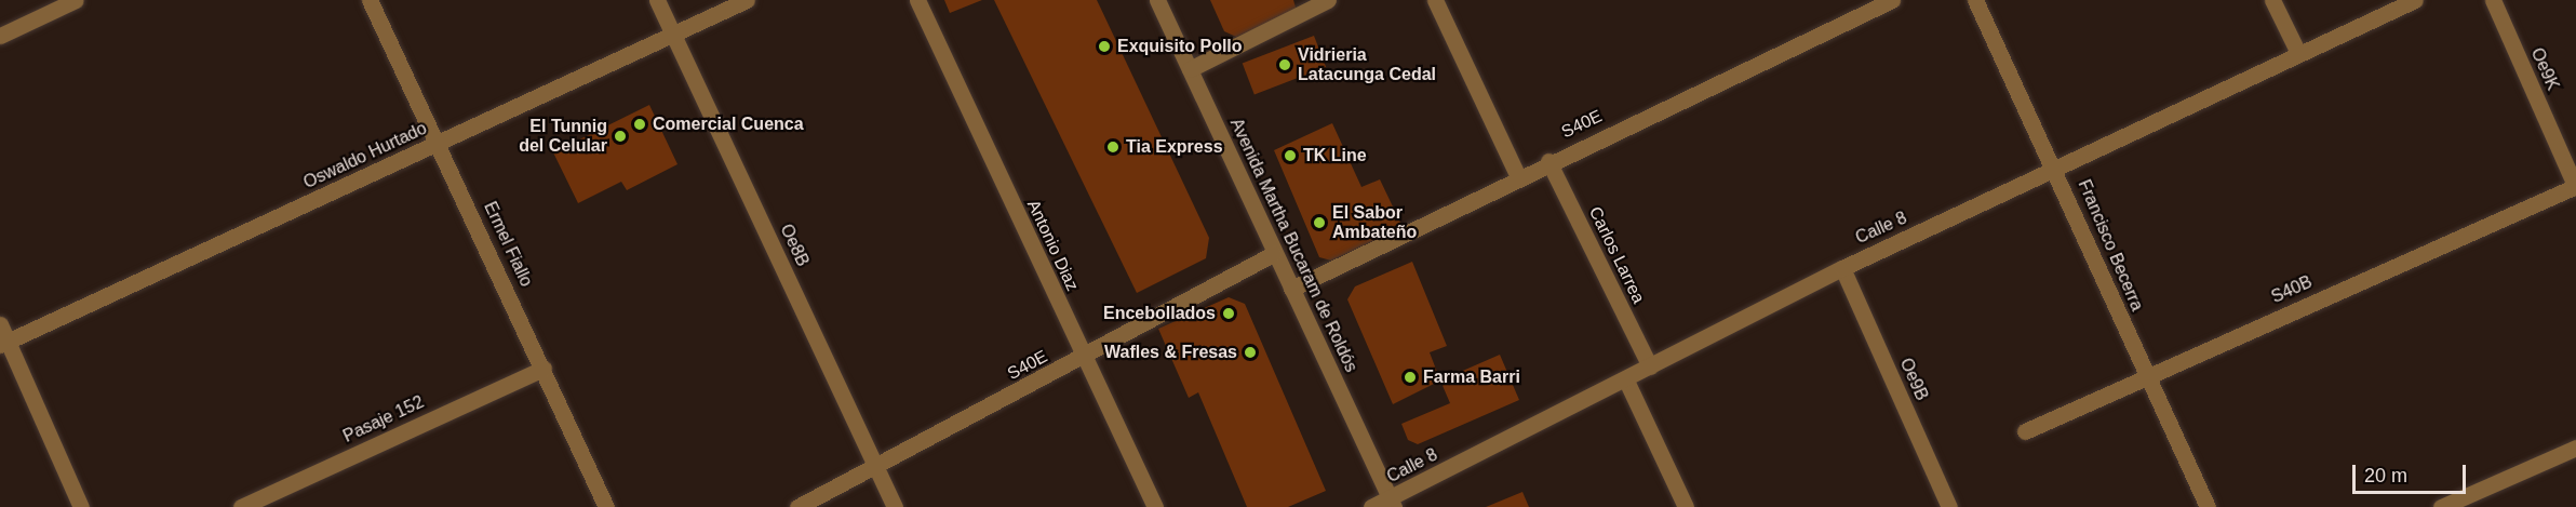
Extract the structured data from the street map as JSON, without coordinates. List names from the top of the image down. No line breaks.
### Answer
{"streets":{"street":["Oe9K","S40E","Oswaldo Hurtado","Calle 8","Ermel Fiallo","Oe8B","Antonio Diaz","Avenida Martha Bucaram de Roldós","Francisco Becerra","Carlos Larrea","S40B","Oe9B","Pasaje 152"]},"crossings":[["Oe9K","S40B"],["S40E","Oe8B"],["S40E","Antonio Diaz"],["S40E","Avenida Martha Bucaram de Roldós"],["S40E","Carlos Larrea"],["Oswaldo Hurtado","Ermel Fiallo"],["Oswaldo Hurtado","Oe8B"],["Calle 8","Avenida Martha Bucaram de Roldós"],["Calle 8","Francisco Becerra"],["Calle 8","Carlos Larrea"],["Calle 8","Oe9B"],["Ermel Fiallo","Pasaje 152"],["Francisco Becerra","S40B"]],"places":["Exquisito Pollo","Vidrieria Latacunga Cedal","Comercial Cuenca","El Tunnig del Celular","Tia Express","TK Line","El Sabor Ambateño","Encebollados","Wafles & Fresas","Farma Barri"],"scale_bar":"20 m"}
